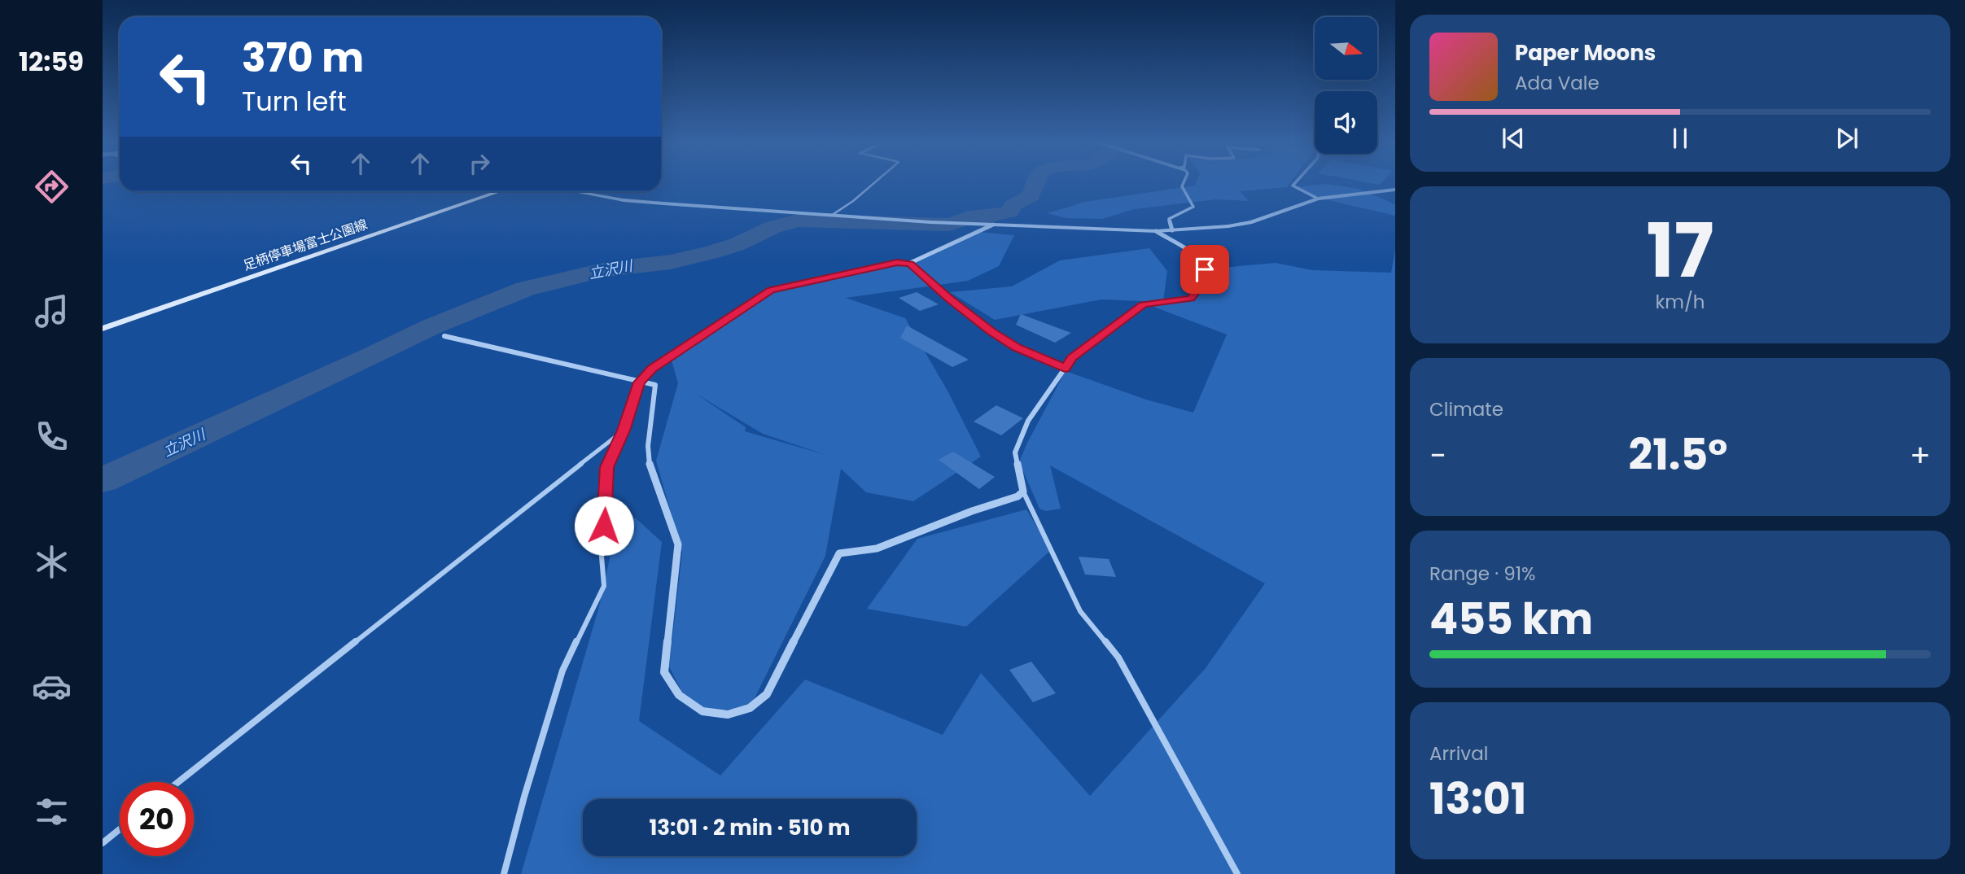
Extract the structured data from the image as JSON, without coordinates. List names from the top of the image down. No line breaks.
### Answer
{"streets":{"main road":["足柄停車場富士公園線"]},"water":["立沢川"],"north":"right","page":{"tabs":"12:59","turn":["370 m","Turn left"],"song":["Paper Moons","Ada Vale"],"tile":[["17","km/h"],"Climate",["Range · 91%","455 km"],["Arrival","13:01"]],"heat":["−","21.5°","+"],"limit":"20","trip":"13:01 · 2 min · 510 m"}}
